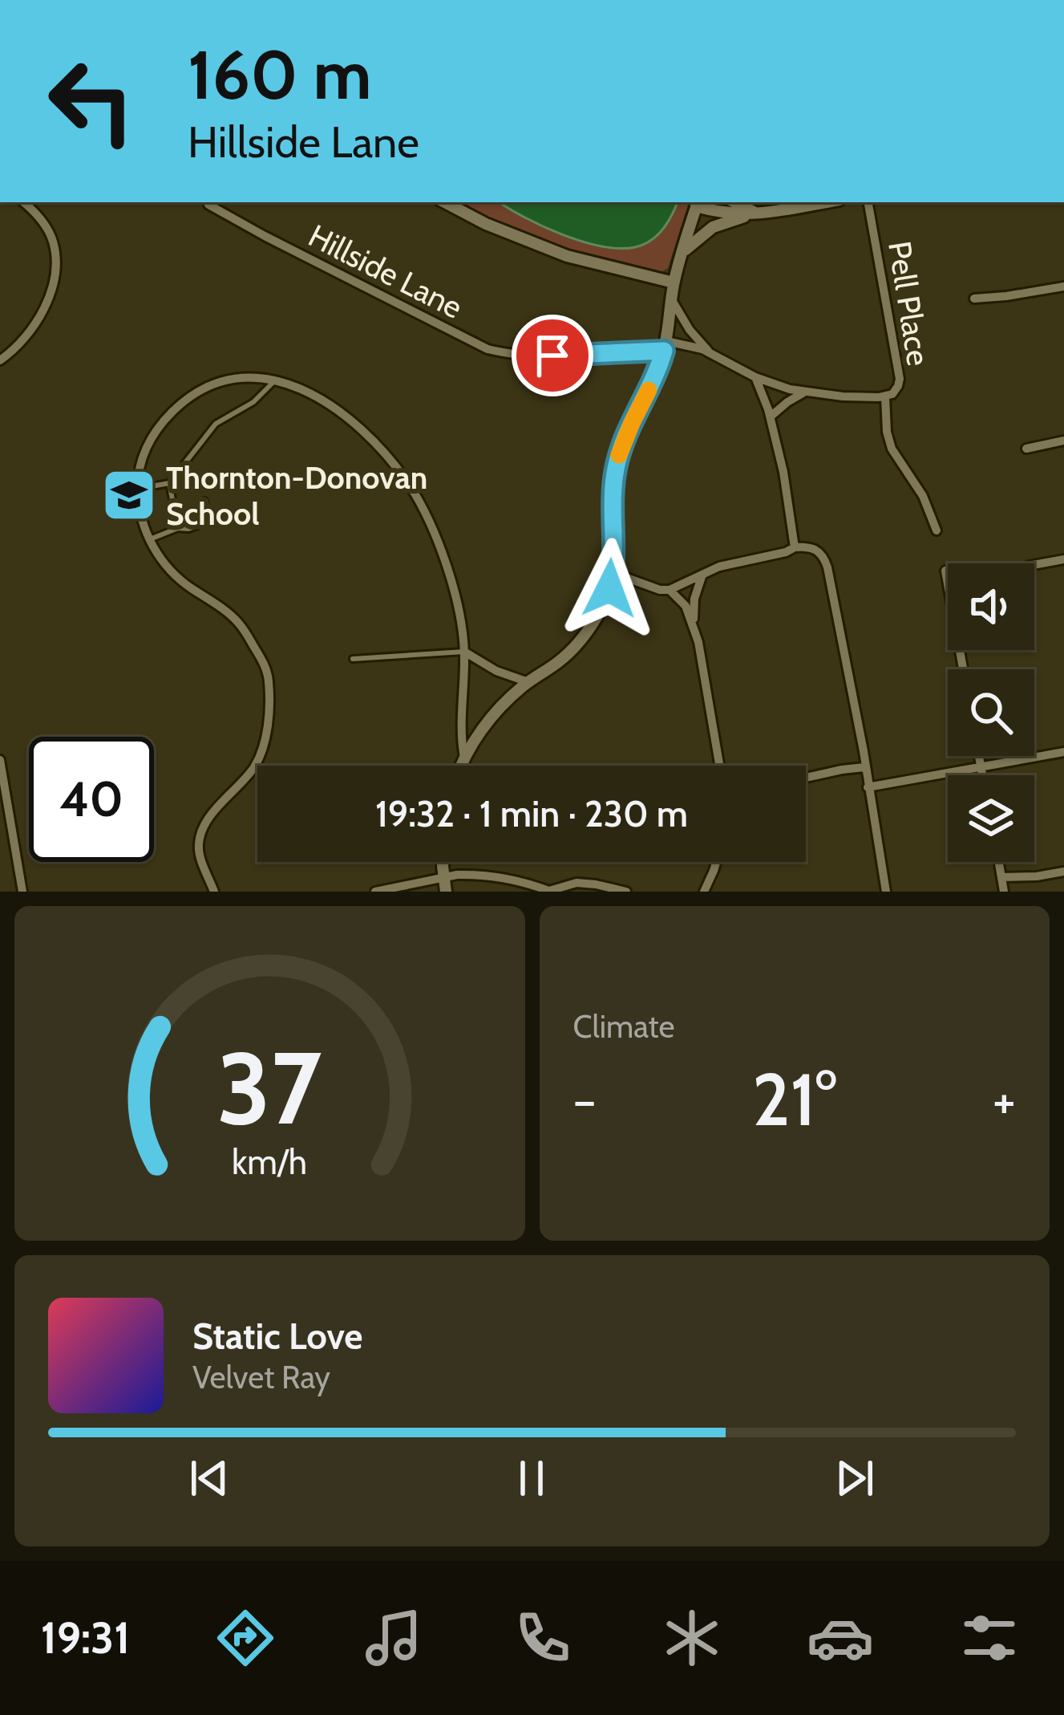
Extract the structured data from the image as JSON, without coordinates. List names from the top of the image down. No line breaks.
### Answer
{"streets":{"street":["Hillside Lane","Pell Place"]},"crossings":[["Hillside Lane","Pell Place"]],"places":{"school or university":["Thornton-Donovan School"]},"page":{"turn":["160 m","Hillside Lane"],"limit":"40","trip":"19:32 · 1 min · 230 m","tile":"Climate","heat":["−","21°","+"],"song":["Static Love","Velvet Ray"],"tabs":"19:31","gauge":["37","km/h"]}}
